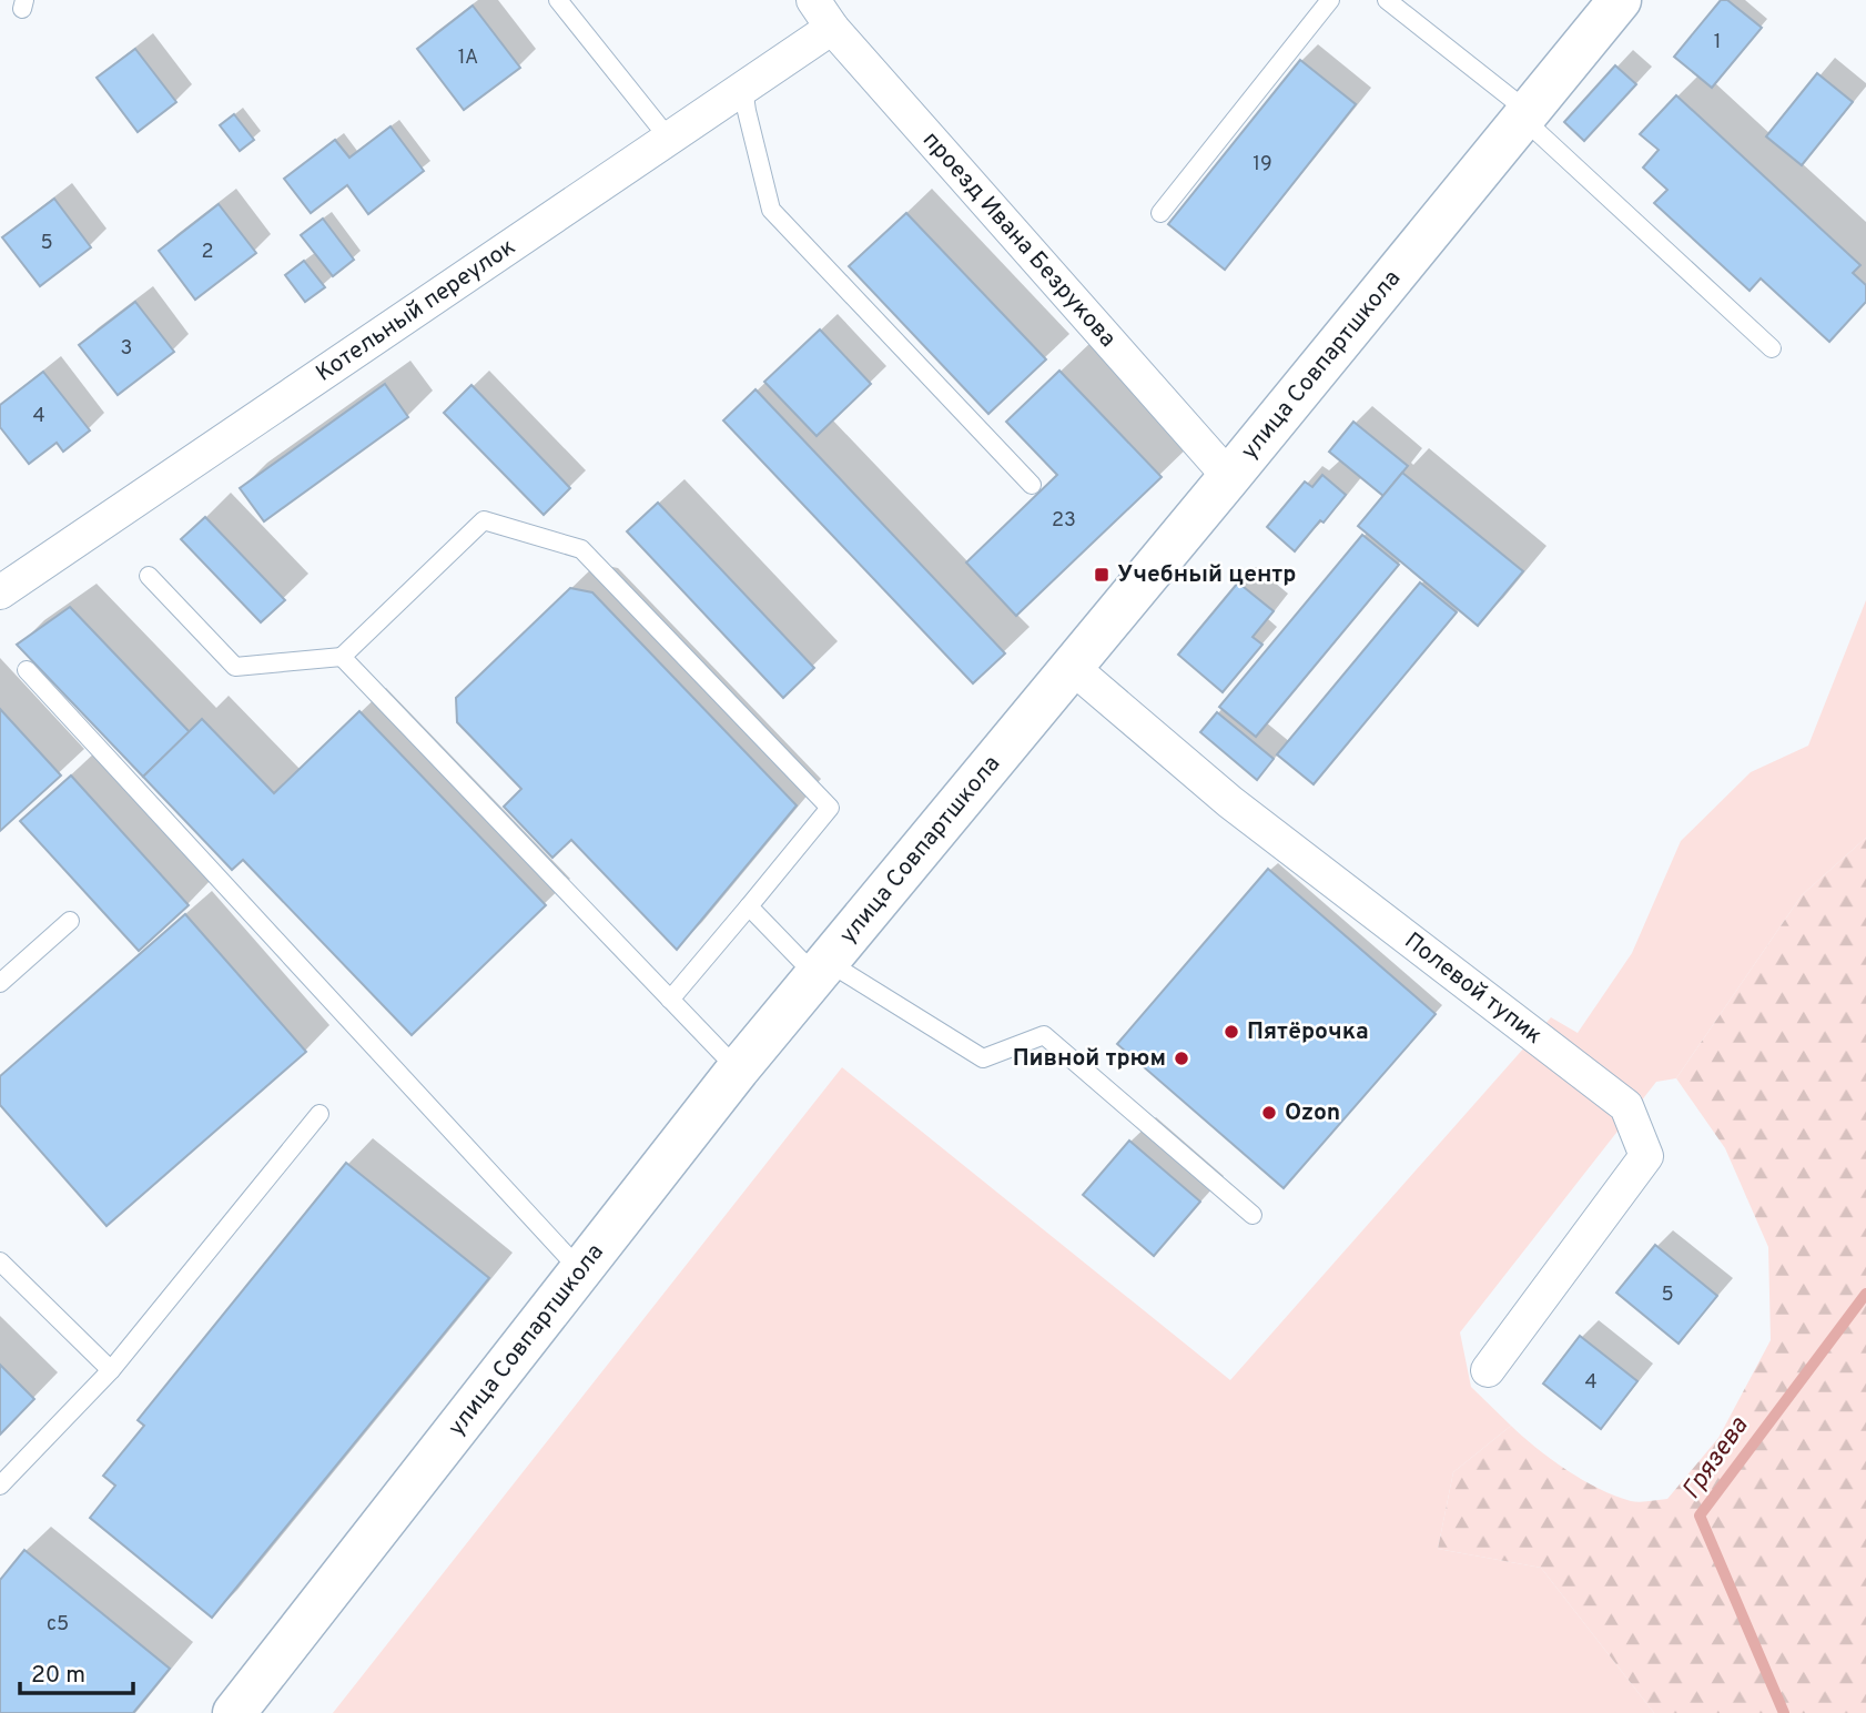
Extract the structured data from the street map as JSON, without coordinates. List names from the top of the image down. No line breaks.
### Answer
{"streets":{"street":["проезд Ивана Безрукова","Котельный переулок","улица Совпартшкола","Полевой тупик"]},"crossings":[["проезд Ивана Безрукова","Котельный переулок"],["проезд Ивана Безрукова","улица Совпартшкола"],["улица Совпартшкола","Полевой тупик"]],"water":["Грязева"],"places":{"transit":["Учебный центр"],"other":["Пятёрочка","Пивной трюм","Ozon"]},"house_numbers":["1","1А","19","5","2","3","4","23","5","4","с5"],"scale_bar":"20 m"}
